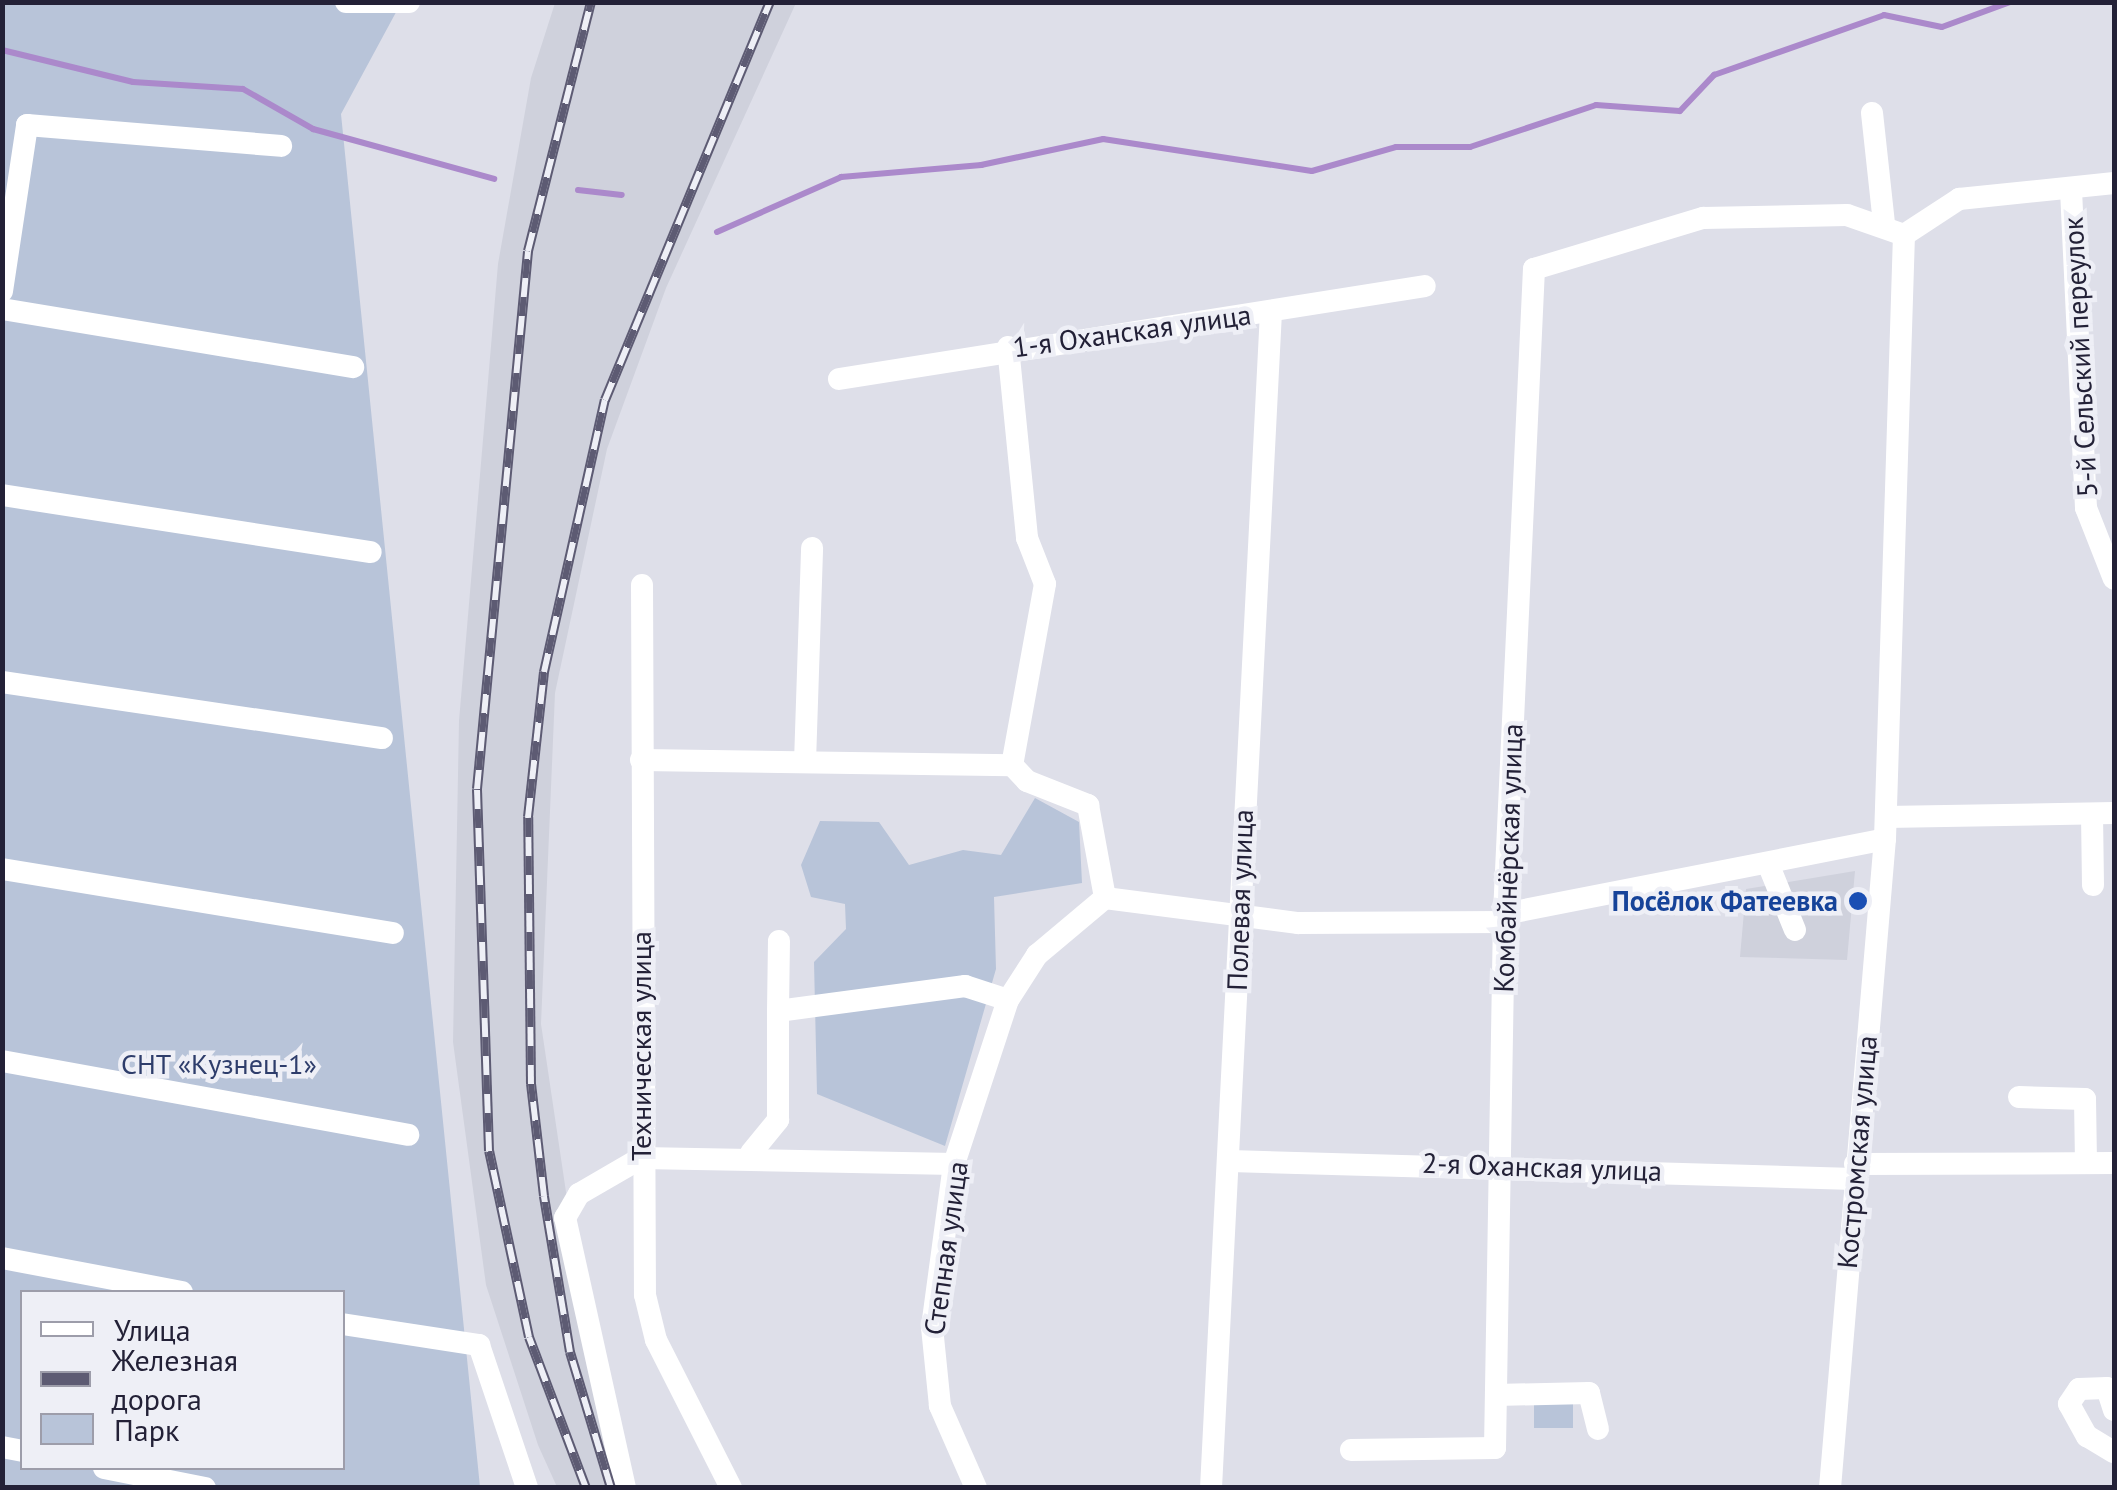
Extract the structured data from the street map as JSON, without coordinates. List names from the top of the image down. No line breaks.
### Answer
{"streets":{"street":["1-я Оханская улица","5-й Сельский переулок","Комбайнёрская улица","Полевая улица","Техническая улица","Костромская улица","2-я Оханская улица","Степная улица"]},"crossings":[["1-я Оханская улица","Полевая улица"],["Комбайнёрская улица","Костромская улица"],["Комбайнёрская улица","2-я Оханская улица"],["Полевая улица","2-я Оханская улица"],["Костромская улица","2-я Оханская улица"]],"parks":["СНТ «Кузнец-1»"],"places":["Посёлок Фатеевка"],"legend":["Улица","Железная дорога","Парк"]}
